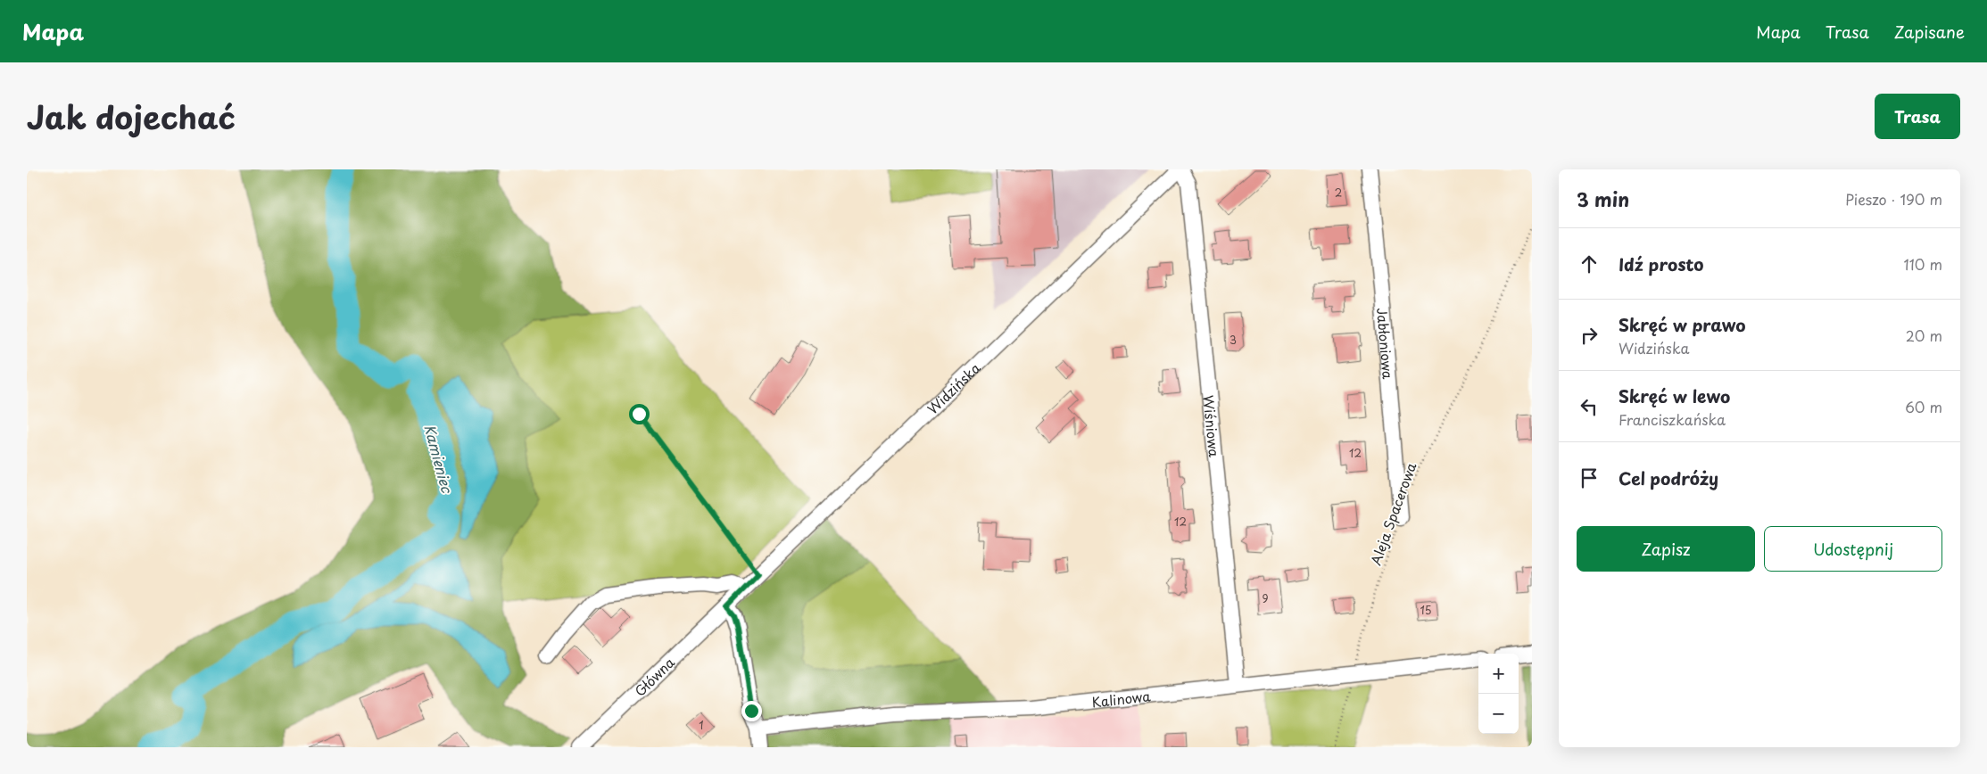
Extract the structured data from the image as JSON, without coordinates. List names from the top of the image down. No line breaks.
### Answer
{"streets":{"street":["Jabłoniowa","Widzińska","Wiśniowa","Główna","Kalinowa"],"path":["Aleja Spacerowa"]},"crossings":[["Jabłoniowa","Aleja Spacerowa"],["Widzińska","Wiśniowa"],["Widzińska","Główna"],["Wiśniowa","Kalinowa"],["Aleja Spacerowa","Kalinowa"]],"water":["Kamieniec"],"house_numbers":["2","3","12","12","9","15","1"],"page":{"header":"Mapa","nav":["Mapa","Trasa","Zapisane"],"title":"Jak dojechać","buttons":["Trasa",["Zapisz","Udostępnij"]],"heading":["3 min","Pieszo · 190 m"],"list":[["Idź prosto","110 m"],["Skręć w prawo","Widzińska","20 m"],["Skręć w lewo","Franciszkańska","60 m"],"Cel podróży"],"map_buttons":["+","−"]}}
